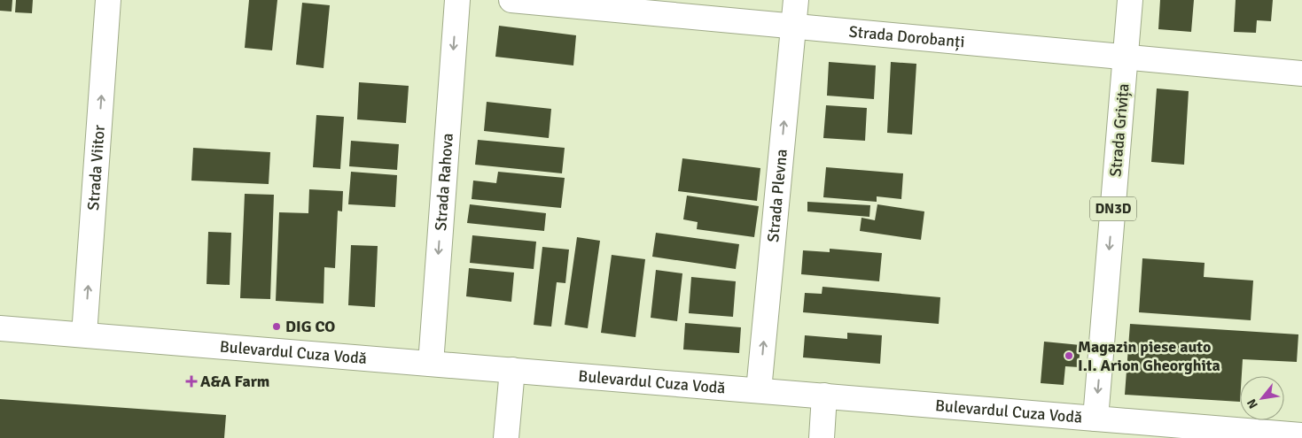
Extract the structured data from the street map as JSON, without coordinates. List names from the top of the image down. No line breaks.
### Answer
{"streets":{"street":["Strada Dorobanți","Strada Grivița","Strada Viitor","Strada Rahova","Strada Plevna","DN3D","Bulevardul Cuza Vodă"]},"crossings":[["Strada Dorobanți","Strada Grivița"],["Strada Dorobanți","Strada Plevna"],["Strada Grivița","Bulevardul Cuza Vodă"],["Strada Viitor","Bulevardul Cuza Vodă"],["Strada Rahova","Bulevardul Cuza Vodă"],["Strada Plevna","Bulevardul Cuza Vodă"]],"one_way":["Strada Grivița","Strada Viitor","Strada Rahova","Strada Plevna"],"places":{"other":["DIG CO","Magazin piese auto I.I. Arion Gheorghita"],"health":["A&A Farm"]},"north":"bottom left"}
